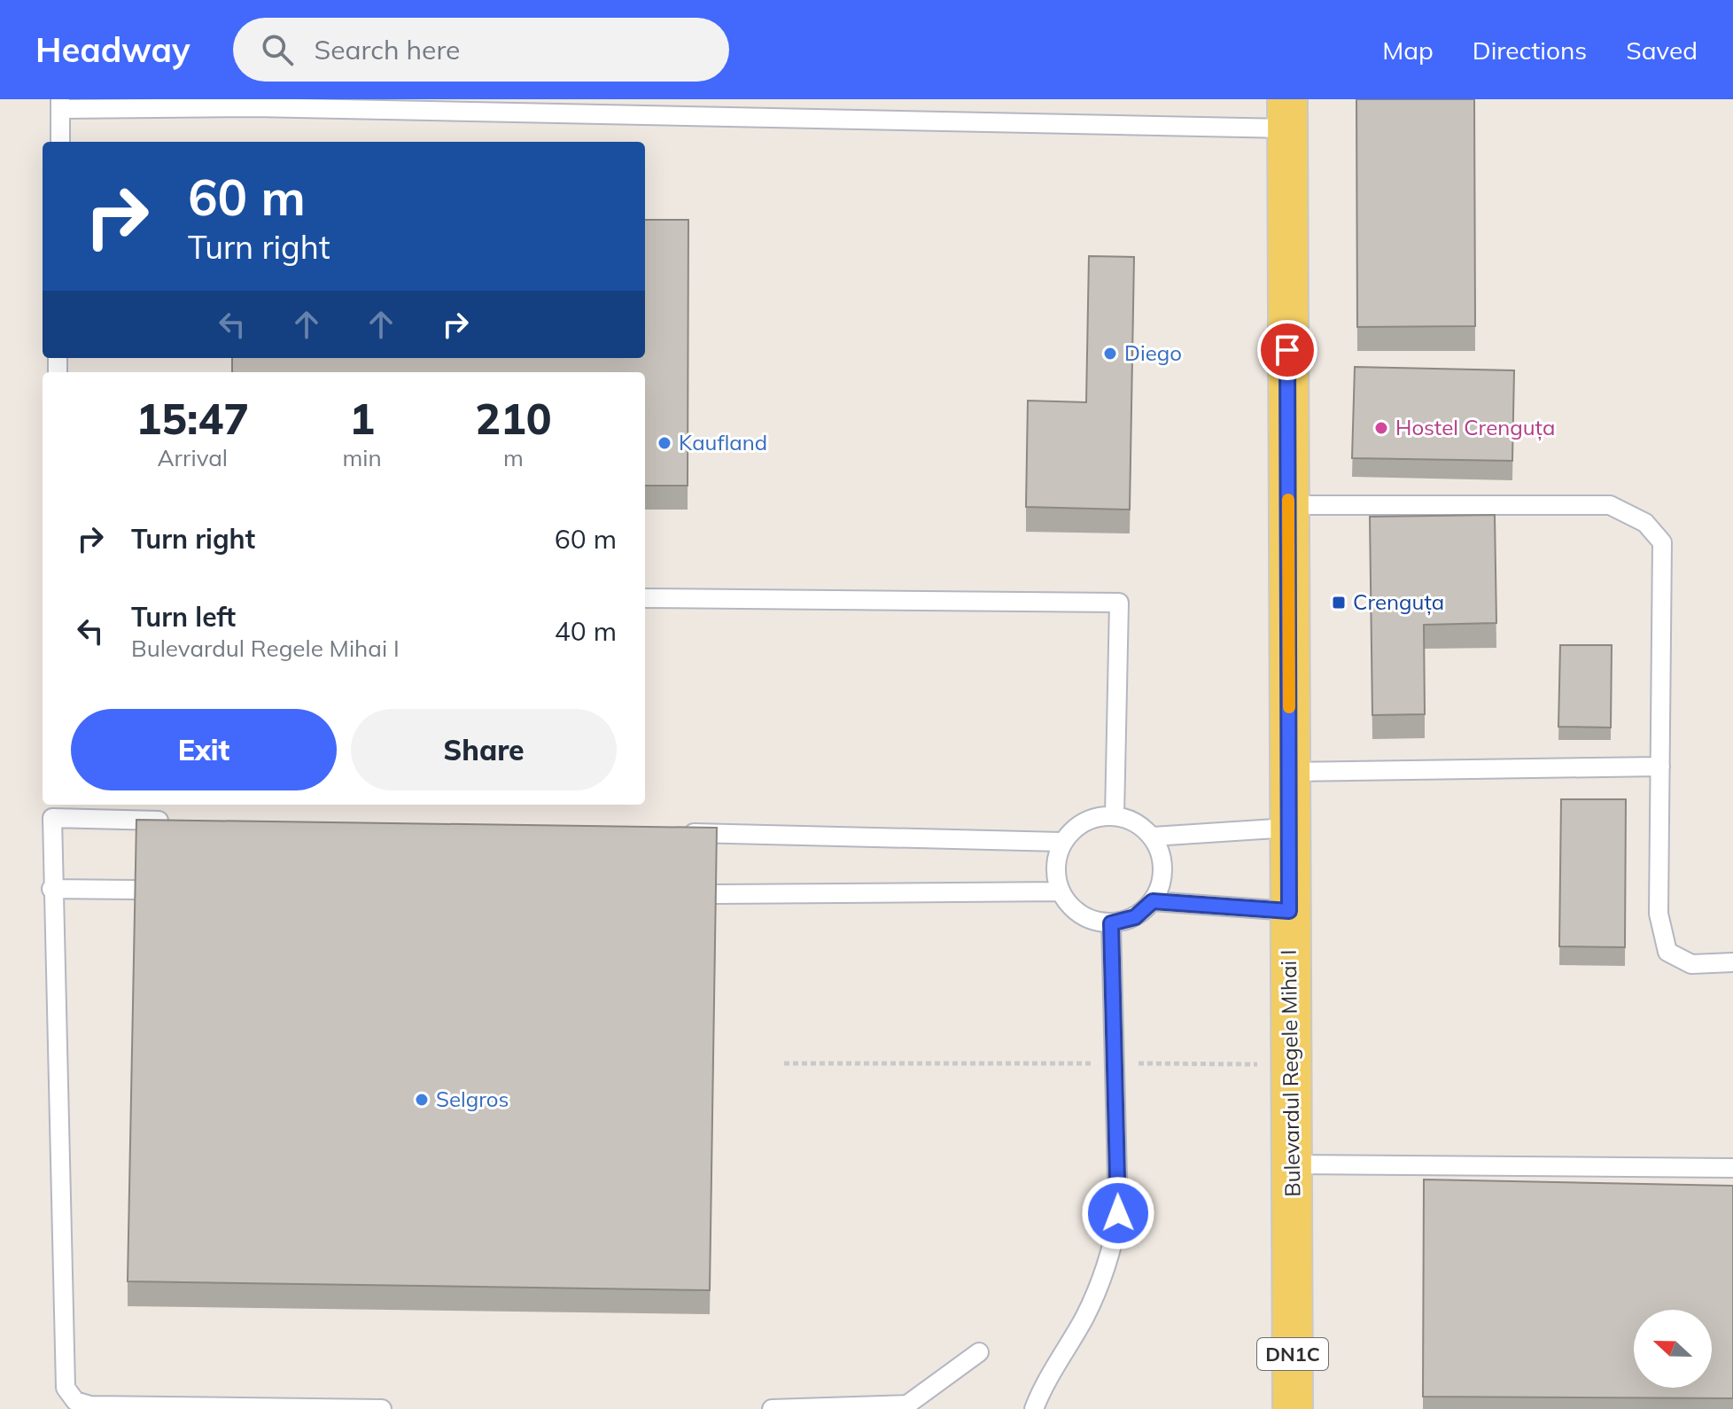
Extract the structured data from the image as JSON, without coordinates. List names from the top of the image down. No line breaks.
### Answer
{"streets":{"main road":["Bulevardul Regele Mihai I","DN1C"]},"places":{"other":["Diego","Hostel Crenguța","Kaufland","Selgros"],"transit":["Crenguța"]},"north":"left","page":{"header":"Headway","search":"Search here","nav":["Map","Directions","Saved"],"turn":["60 m","Turn right"],"eta":["15:47","Arrival","1","min","210","m"],"list":[{"name":"Turn right","value":"60 m"},{"name":"Turn left","note":"Bulevardul Regele Mihai I","value":"40 m"}],"buttons":["Exit","Share"]}}
